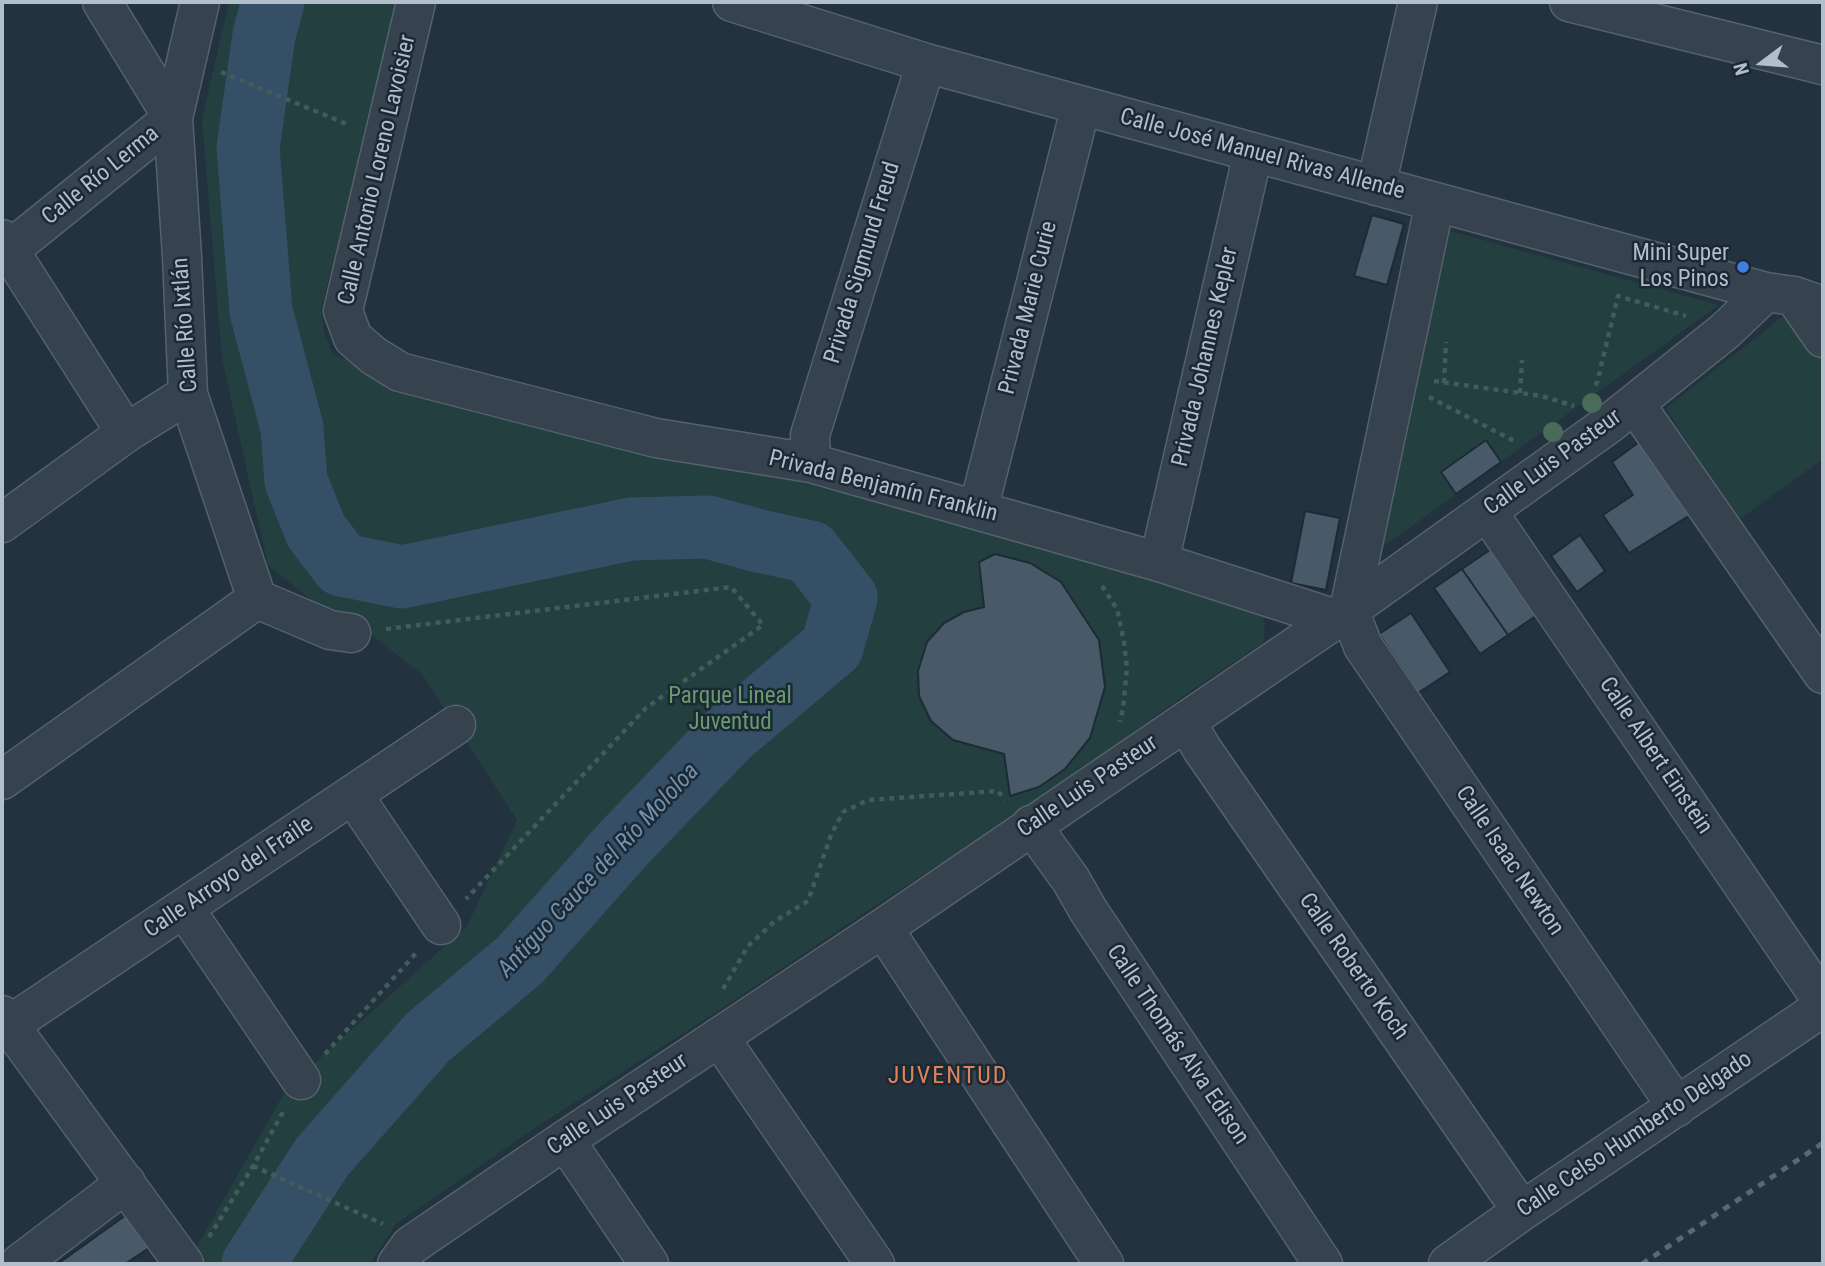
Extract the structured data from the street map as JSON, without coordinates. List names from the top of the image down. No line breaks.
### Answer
{"streets":{"street":["Calle José Manuel Rivas Allende","Calle Antonio Loreno Lavoisier","Calle Río Lerma","Privada Sigmund Freud","Privada Marie Curie","Calle Río Ixtlán","Privada Johannes Kepler","Calle Luis Pasteur","Privada Benjamín Franklin","Calle Albert Einstein","Calle Isaac Newton","Calle Arroyo del Fraile","Calle Roberto Koch","Calle Thomás Alva Edison","Calle Celso Humberto Delgado"]},"crossings":[["Calle José Manuel Rivas Allende","Privada Sigmund Freud"],["Calle José Manuel Rivas Allende","Privada Marie Curie"],["Calle José Manuel Rivas Allende","Privada Johannes Kepler"],["Calle José Manuel Rivas Allende","Calle Luis Pasteur"],["Calle Antonio Loreno Lavoisier","Privada Benjamín Franklin"],["Calle Río Lerma","Calle Río Ixtlán"],["Privada Sigmund Freud","Privada Benjamín Franklin"],["Privada Marie Curie","Privada Benjamín Franklin"],["Privada Johannes Kepler","Privada Benjamín Franklin"],["Calle Luis Pasteur","Privada Benjamín Franklin"],["Calle Luis Pasteur","Calle Albert Einstein"],["Calle Luis Pasteur","Calle Isaac Newton"],["Calle Luis Pasteur","Calle Roberto Koch"],["Calle Luis Pasteur","Calle Thomás Alva Edison"],["Privada Benjamín Franklin","Calle Isaac Newton"],["Calle Albert Einstein","Calle Celso Humberto Delgado"],["Calle Isaac Newton","Calle Celso Humberto Delgado"],["Calle Roberto Koch","Calle Celso Humberto Delgado"]],"districts":["JUVENTUD"],"water":["Antiguo Cauce del Río Mololoa"],"parks":["Parque Lineal Juventud"],"places":["Mini Super Los Pinos"],"north":"left"}
